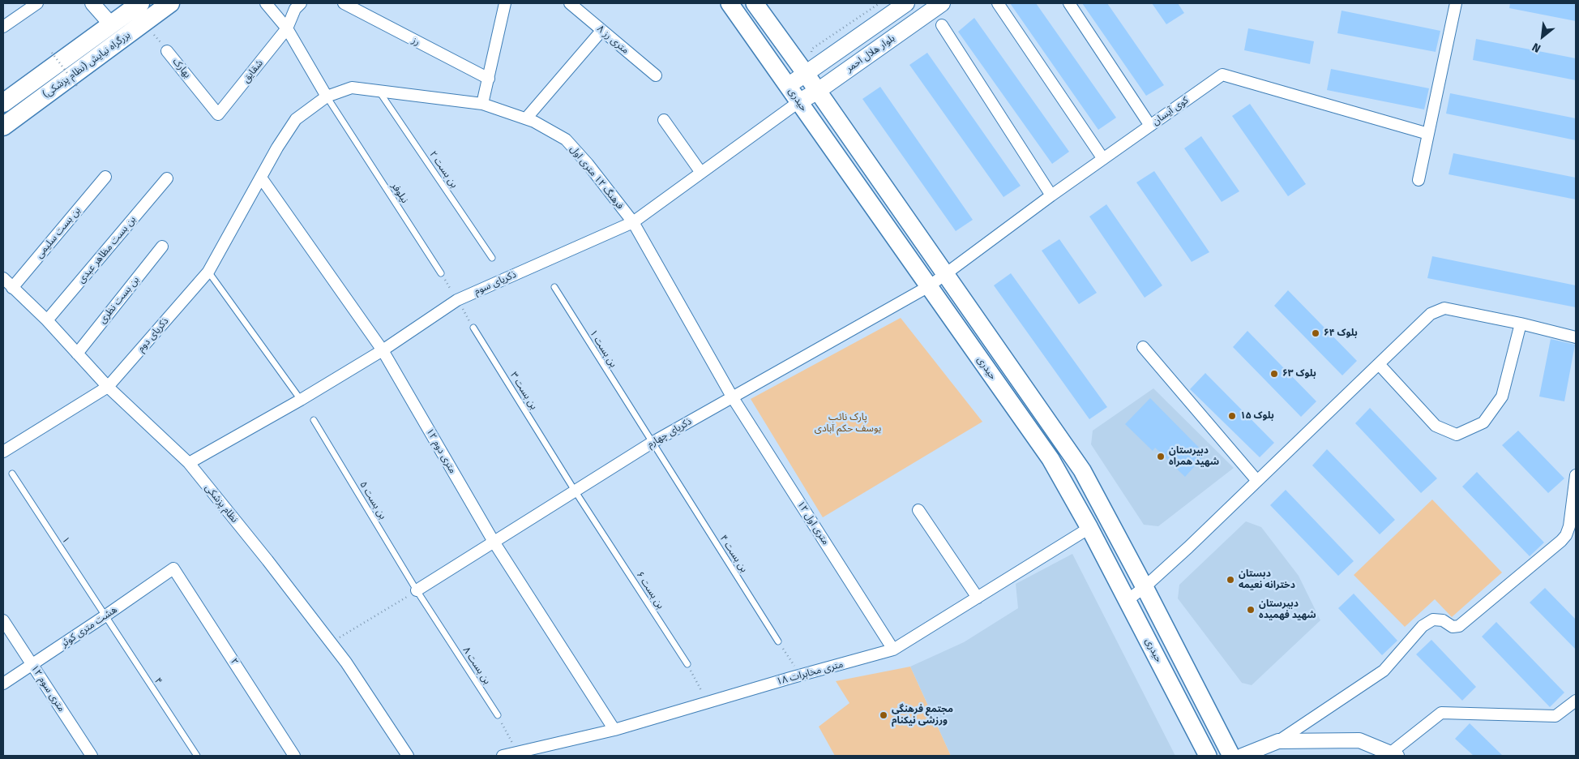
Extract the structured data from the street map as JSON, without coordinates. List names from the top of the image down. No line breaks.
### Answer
{"streets":{"highway":["بزرگراه نیایش (نظام پزشکی)"],"main road":["بلوار هلال احمر","حیدری"],"street":["۸ متری رز","رز","بهارک","شقایق","کوی آیسان","فرهنگ ۱۲ متری اول","بن بست سلیمی","بن بست مظاهر عبدی","ذکریای سوم","بن بست نظری","ذکریای دوم","ذکریای چهارم","۱۲ متری دوم","نظام پزشکی","۱۲ متری اول","هشت متری کوثر","۲","۱۸ متری مخابرات","۱۲ متری سوم"],"lane":["بن بست ۲","نیلوفر","بن بست ۱","بن بست ۳","بن بست ۵","۱","بن بست ۴","بن بست ۶","بن بست ۸","۴"]},"crossings":[["بلوار هلال احمر","حیدری"],["بلوار هلال احمر","ذکریای سوم"],["بزرگراه نیایش (نظام پزشکی)","بهارک"],["بهارک","شقایق"],["حیدری","کوی آیسان"],["حیدری","ذکریای سوم"],["حیدری","ذکریای چهارم"],["حیدری","۱۸ متری مخابرات"],["کوی آیسان","ذکریای چهارم"],["بن بست ۲","فرهنگ ۱۲ متری اول"],["فرهنگ ۱۲ متری اول","نیلوفر"],["فرهنگ ۱۲ متری اول","ذکریای سوم"],["فرهنگ ۱۲ متری اول","ذکریای دوم"],["فرهنگ ۱۲ متری اول","ذکریای چهارم"],["فرهنگ ۱۲ متری اول","۱۲ متری دوم"],["فرهنگ ۱۲ متری اول","۱۲ متری اول"],["بن بست سلیمی","نظام پزشکی"],["بن بست مظاهر عبدی","نظام پزشکی"],["ذکریای سوم","۱۲ متری دوم"],["ذکریای سوم","نظام پزشکی"],["بن بست نظری","نظام پزشکی"],["ذکریای دوم","۱۲ متری دوم"],["ذکریای دوم","نظام پزشکی"],["بن بست ۱","ذکریای چهارم"],["بن بست ۱","بن بست ۴"],["بن بست ۳","ذکریای چهارم"],["بن بست ۳","بن بست ۶"],["ذکریای چهارم","۱۲ متری دوم"],["ذکریای چهارم","بن بست ۵"],["ذکریای چهارم","۱۲ متری اول"],["ذکریای چهارم","بن بست ۴"],["ذکریای چهارم","بن بست ۶"],["ذکریای چهارم","بن بست ۸"],["۱۲ متری دوم","۱۸ متری مخابرات"],["بن بست ۵","بن بست ۸"],["۱۲ متری اول","۱۸ متری مخابرات"],["۱","هشت متری کوثر"],["۱","۴"],["هشت متری کوثر","۲"],["هشت متری کوثر","۴"],["هشت متری کوثر","۱۲ متری سوم"]],"parks":["پارک نائب یوسف حکم آبادی"],"places":["بلوک ۶۴","بلوک ۶۳","بلوک ۱۵","دبیرستان شهید همراه","دبستان دخترانه نعیمه","دبیرستان شهید فهمیده","مجتمع فرهنگی ورزشی نیکنام"],"north":"bottom left"}
